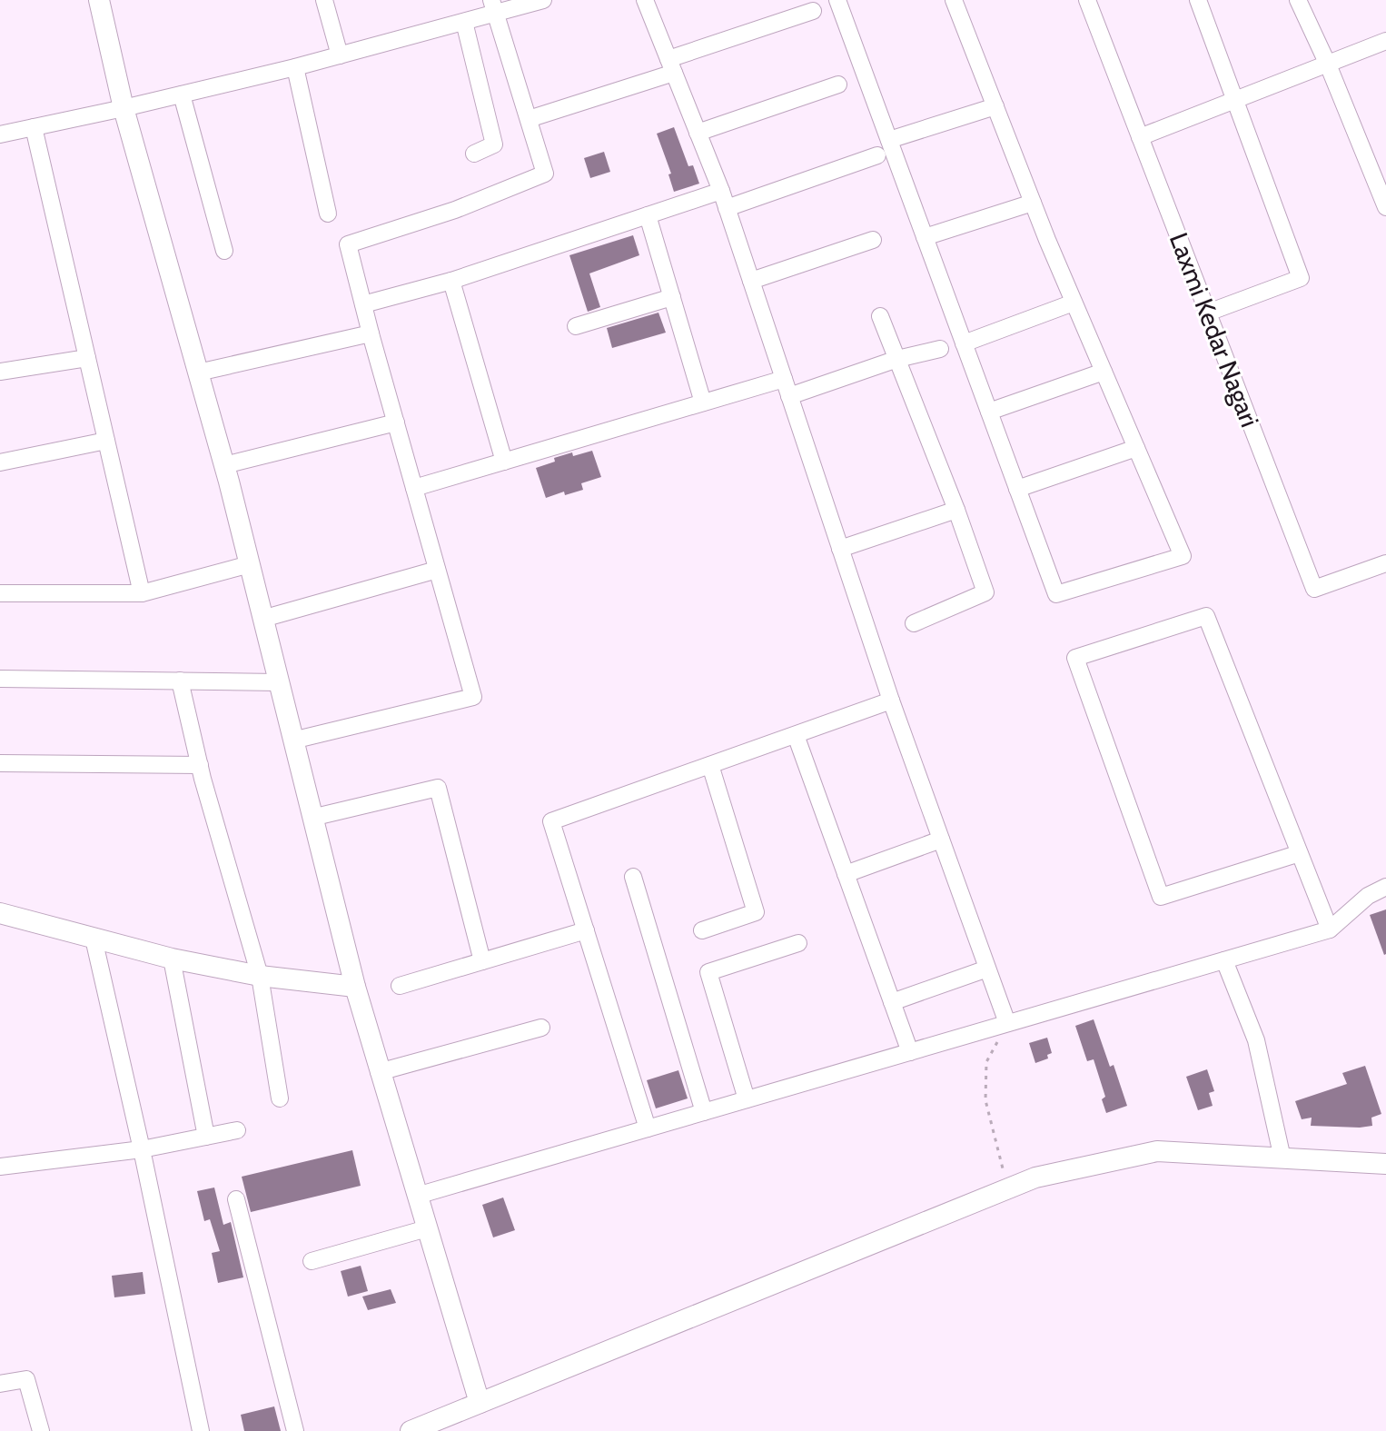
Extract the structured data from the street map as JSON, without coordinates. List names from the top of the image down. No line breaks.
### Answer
{"streets":{"street":["Laxmi Kedar Nagari"]}}
